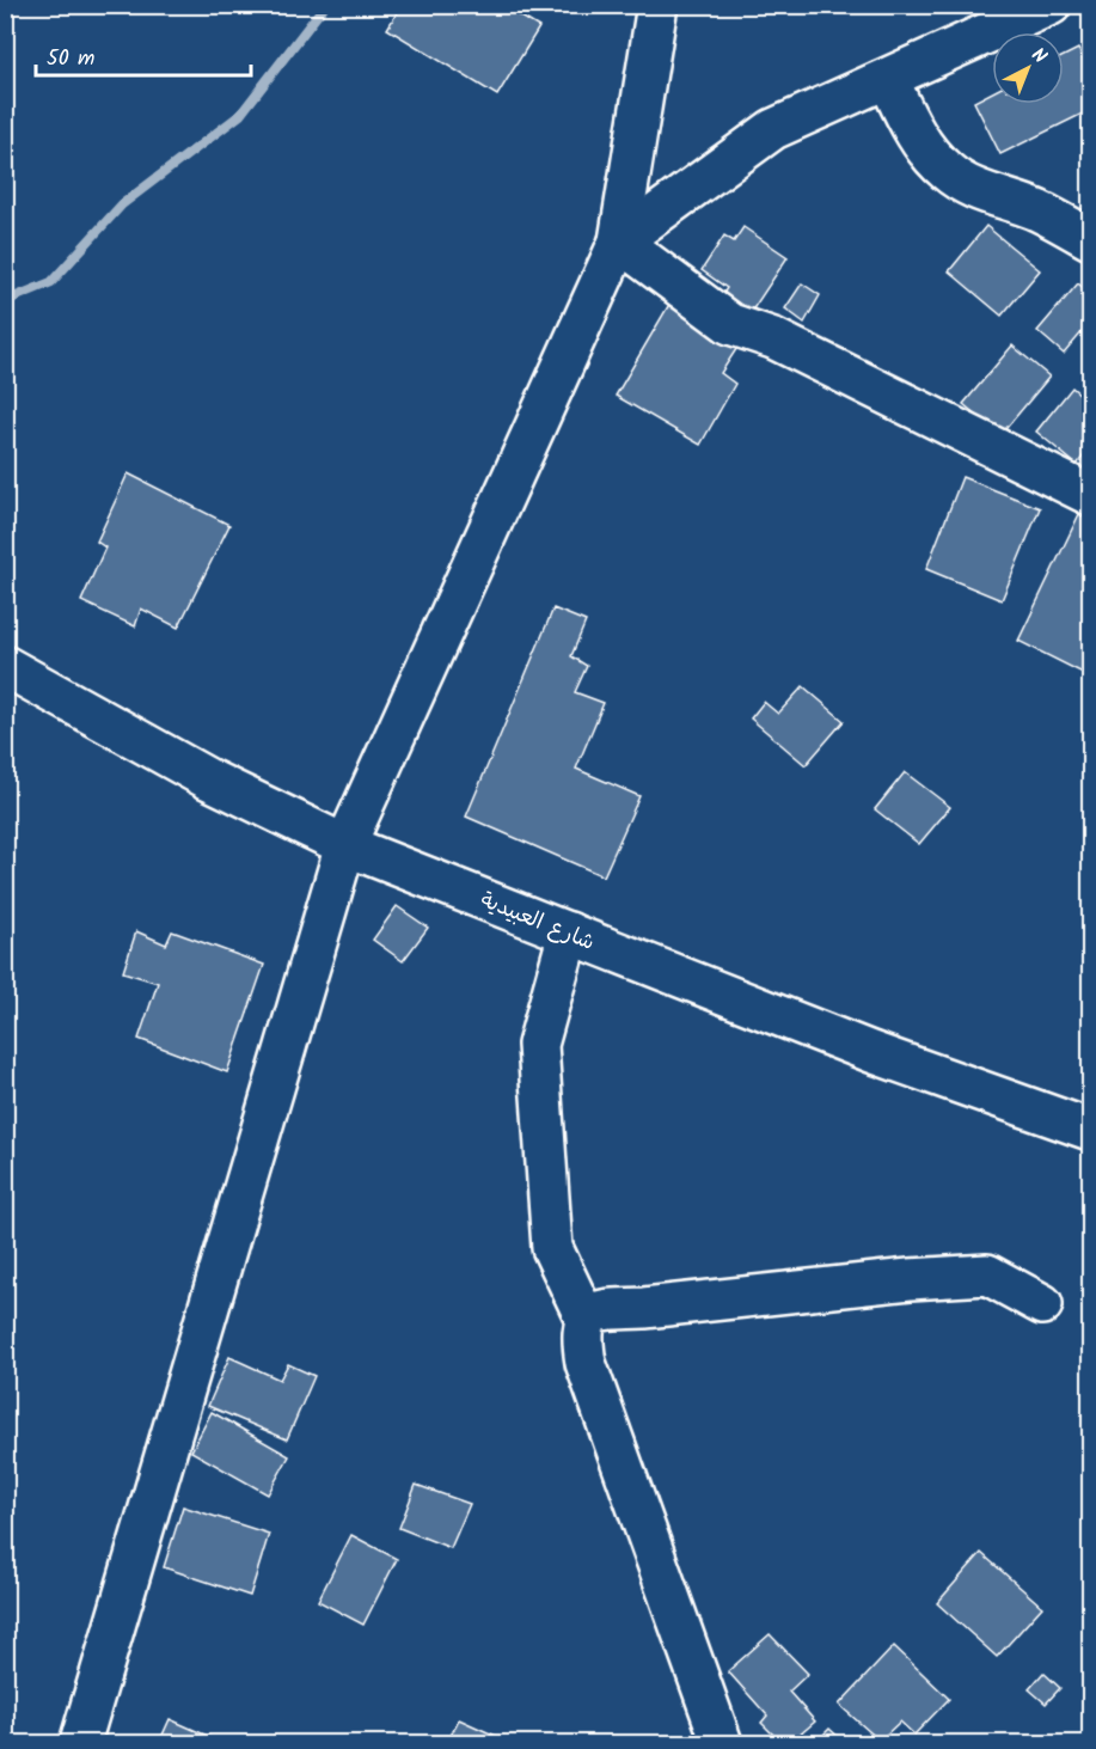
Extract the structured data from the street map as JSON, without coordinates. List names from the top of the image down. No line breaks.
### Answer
{"streets":{"street":["شارع العبيدية"]},"scale_bar":"50 m","north":"top right"}
